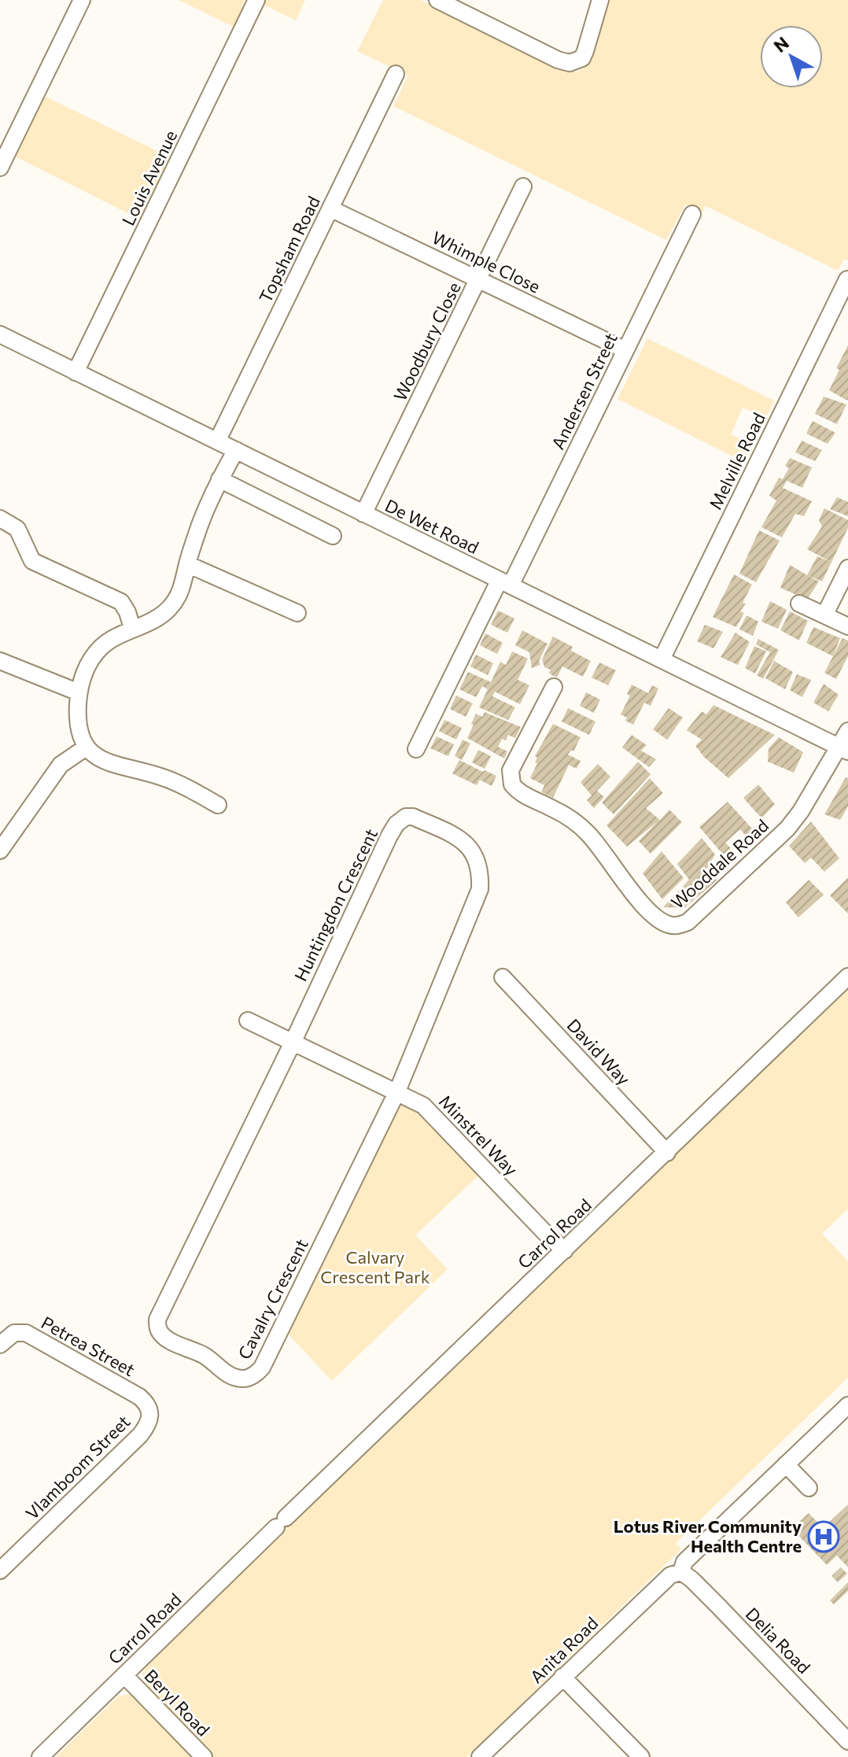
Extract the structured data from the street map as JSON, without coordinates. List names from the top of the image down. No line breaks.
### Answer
{"streets":{"street":["Louis Avenue","Topsham Road","Whimple Close","Woodbury Close","Andersen Street","Melville Road","De Wet Road","Wooddale Road","Huntingdon Crescent","David Way","Minstrel Way","Carrol Road","Cavalry Crescent","Petrea Street","Vlamboom Street","Delia Road","Anita Road","Beryl Road"]},"crossings":[["Louis Avenue","De Wet Road"],["Topsham Road","Whimple Close"],["Topsham Road","De Wet Road"],["Whimple Close","Woodbury Close"],["Whimple Close","Andersen Street"],["Woodbury Close","De Wet Road"],["Andersen Street","De Wet Road"],["Melville Road","De Wet Road"],["De Wet Road","Wooddale Road"],["Huntingdon Crescent","Minstrel Way"],["Huntingdon Crescent","Cavalry Crescent"],["David Way","Carrol Road"],["Minstrel Way","Carrol Road"],["Minstrel Way","Cavalry Crescent"],["Carrol Road","Beryl Road"],["Petrea Street","Vlamboom Street"],["Delia Road","Anita Road"]],"parks":["Calvary Crescent Park"],"places":{"hospital":["Lotus River Community Health Centre"]},"north":"top left"}
